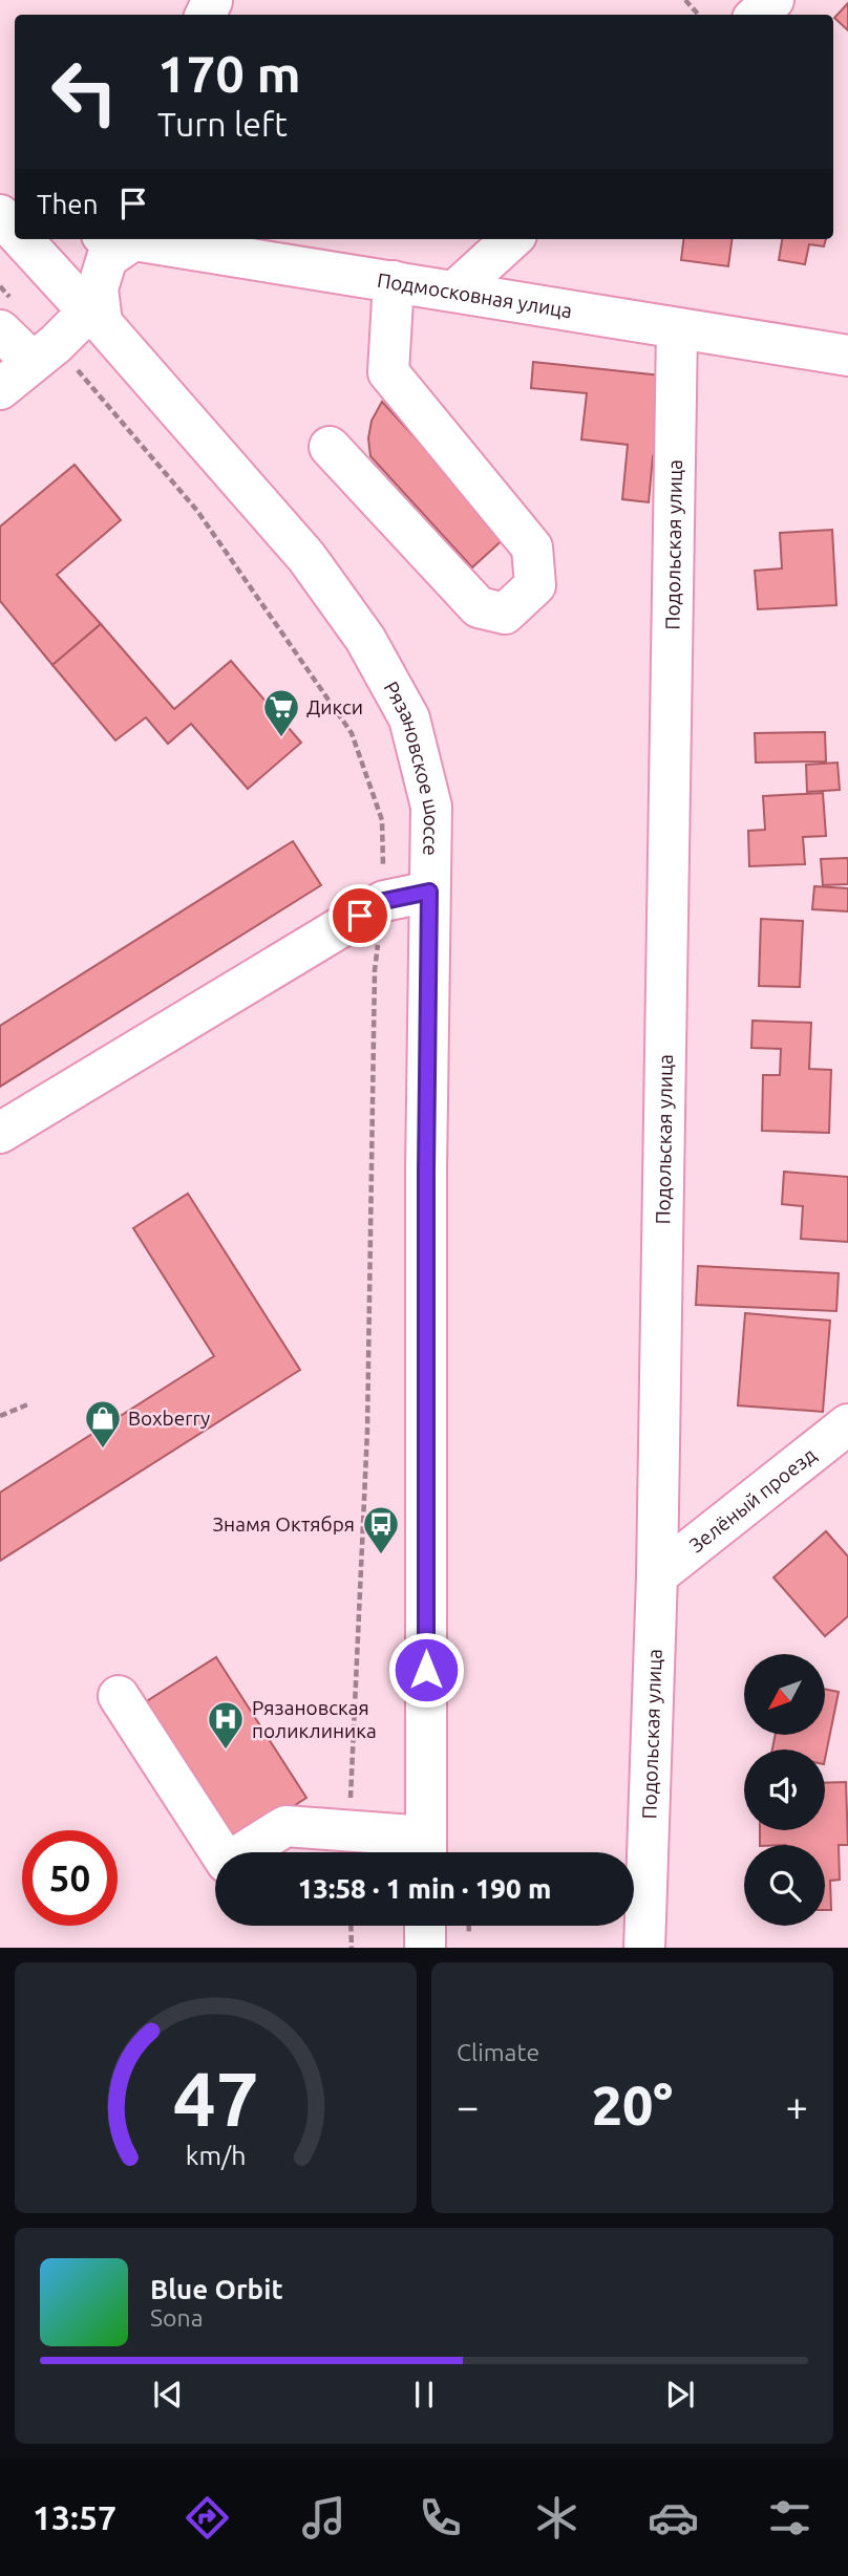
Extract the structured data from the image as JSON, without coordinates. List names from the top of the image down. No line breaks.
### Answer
{"streets":{"street":["Подмосковная улица","Подольская улица","Рязановское шоссе","Зелёный проезд"]},"crossings":[["Подмосковная улица","Подольская улица"],["Подольская улица","Зелёный проезд"]],"places":{"supermarket":["Дикси"],"shop":["Boxberry"],"bus stop":["Знамя Октября"],"hospital":["Рязановская поликлиника"]},"north":"bottom left","page":{"turn":["170 m","Turn left"],"then":"Then","limit":"50","trip":"13:58 · 1 min · 190 m","tile":"Climate","heat":["−","20°","+"],"song":["Blue Orbit","Sona"],"tabs":"13:57","gauge":["47","km/h"]}}
